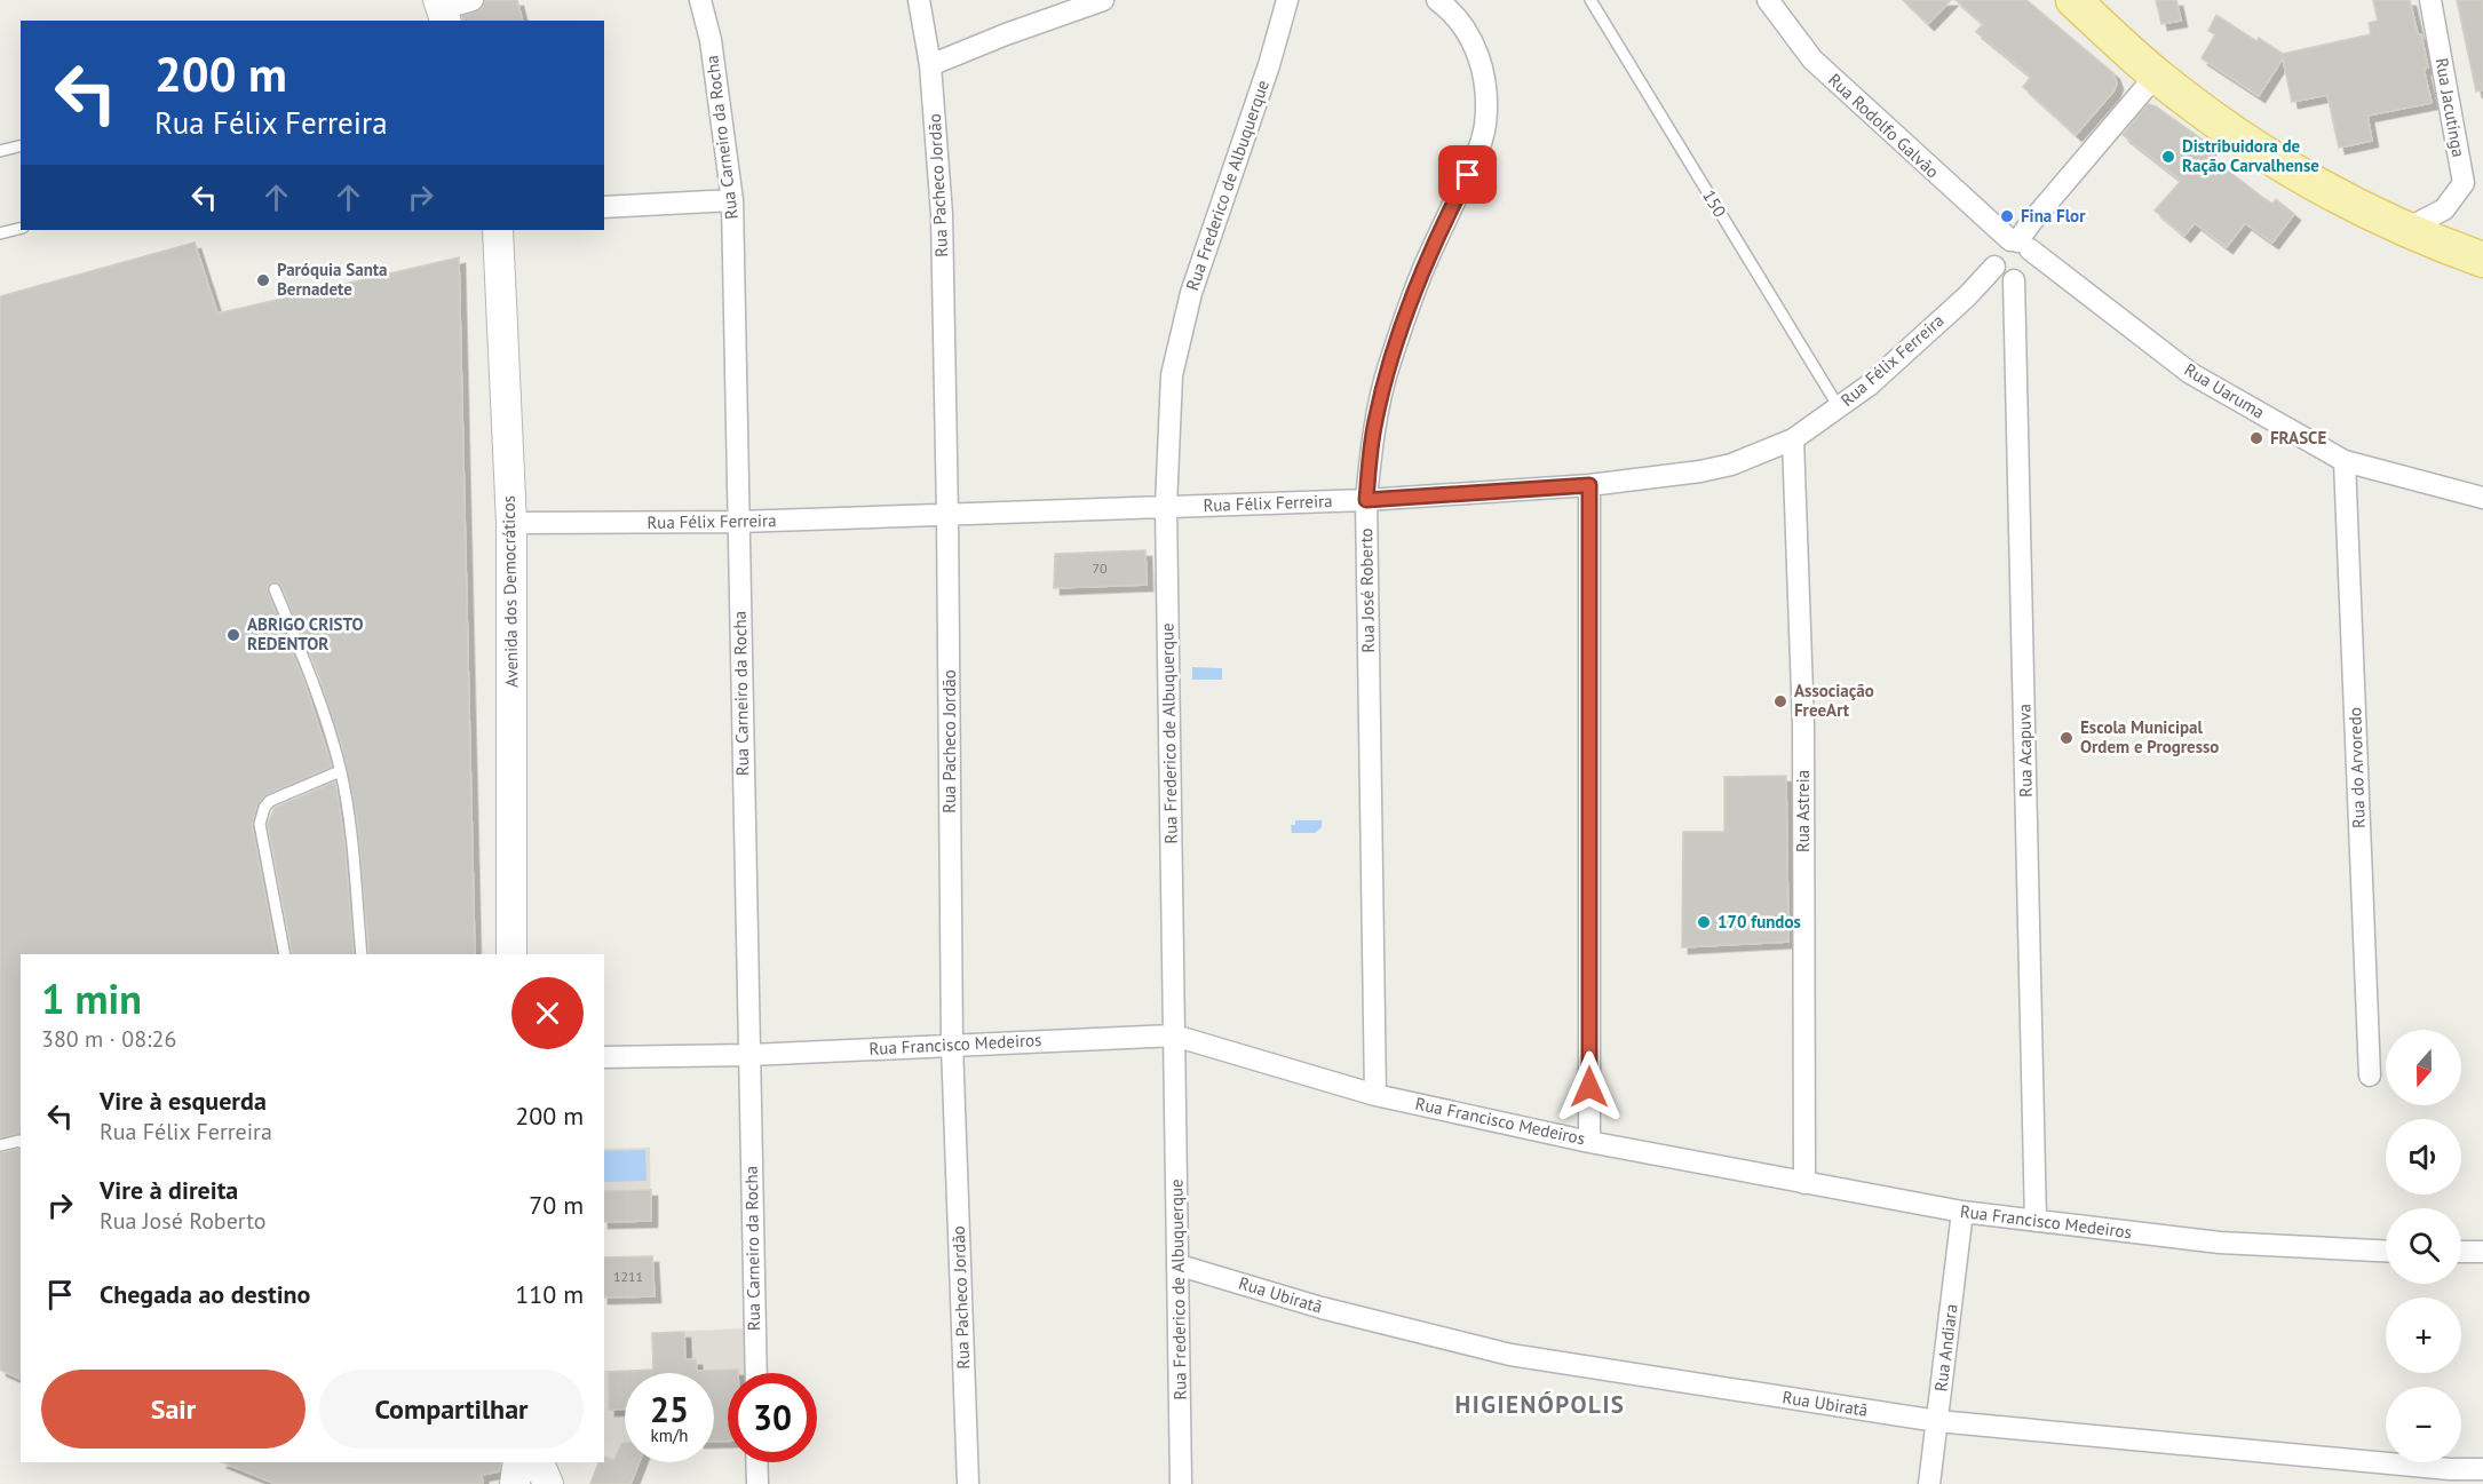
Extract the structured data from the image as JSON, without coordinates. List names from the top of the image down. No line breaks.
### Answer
{"streets":{"street":["Rua Jacutinga","Rua Rodolfo Galvão","Rua Carneiro da Rocha","Rua Pacheco Jordão","Rua Frederico de Albuquerque","Rua Félix Ferreira","Rua Uaruma","Rua José Roberto","Avenida dos Democráticos","Rua Acapuva","Rua do Arvoredo","Rua Astreia","Rua Francisco Medeiros","Rua Ubiratã","Rua Andiara"],"lane":["150"]},"crossings":[["Rua Rodolfo Galvão","Rua Félix Ferreira"],["Rua Rodolfo Galvão","Rua Uaruma"],["Rua Rodolfo Galvão","Rua Acapuva"],["Rua Carneiro da Rocha","Rua Félix Ferreira"],["Rua Carneiro da Rocha","Rua Francisco Medeiros"],["Rua Pacheco Jordão","Rua Félix Ferreira"],["Rua Pacheco Jordão","Rua Francisco Medeiros"],["Rua Frederico de Albuquerque","Rua Félix Ferreira"],["Rua Frederico de Albuquerque","Rua Francisco Medeiros"],["Rua Frederico de Albuquerque","Rua Ubiratã"],["150","Rua Félix Ferreira"],["Rua Félix Ferreira","Rua Uaruma"],["Rua Félix Ferreira","Rua José Roberto"],["Rua Félix Ferreira","Avenida dos Democráticos"],["Rua Félix Ferreira","Rua Acapuva"],["Rua Félix Ferreira","Rua Astreia"],["Rua Uaruma","Rua Acapuva"],["Rua Uaruma","Rua do Arvoredo"],["Rua José Roberto","Rua Francisco Medeiros"],["Rua Acapuva","Rua Francisco Medeiros"],["Rua Astreia","Rua Francisco Medeiros"],["Rua Francisco Medeiros","Rua Andiara"],["Rua Ubiratã","Rua Andiara"]],"districts":["HIGIENÓPOLIS"],"places":["Distribuidora de Ração Carvalhense","Fina Flor","Paróquia Santa Bernadete","FRASCE","ABRIGO CRISTO REDENTOR","Associação FreeArt","Escola Municipal Ordem e Progresso","170 fundos"],"house_numbers":["70","1211"],"north":"bottom","page":{"turn":["200 m","Rua Félix Ferreira"],"heading":["1 min","380 m · 08:26"],"map_buttons":["+","−"],"list":[{"name":"Vire à esquerda","note":"Rua Félix Ferreira","value":"200 m"},{"name":"Vire à direita","note":"Rua José Roberto","value":"70 m"},{"name":"Chegada ao destino","value":"110 m"}],"buttons":["Sair","Compartilhar"],"speed":"25 km/h","limit":"30"}}
